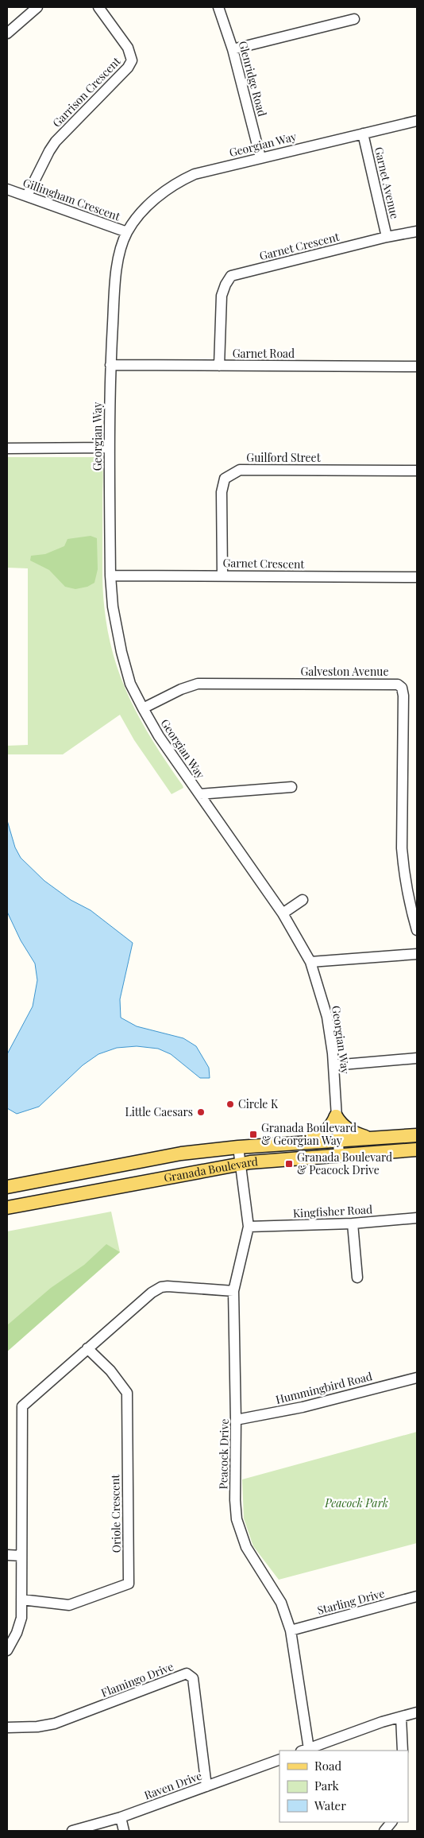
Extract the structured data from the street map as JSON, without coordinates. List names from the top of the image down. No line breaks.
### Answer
{"streets":{"main road":["Granada Boulevard"],"street":["Glenridge Road","Garrison Crescent","Georgian Way","Garnet Avenue","Gillingham Crescent","Garnet Crescent","Garnet Road","Guilford Street","Galveston Avenue","Kingfisher Road","Hummingbird Road","Peacock Drive","Oriole Crescent","Starling Drive","Flamingo Drive","Raven Drive"]},"crossings":[["Glenridge Road","Georgian Way"],["Garrison Crescent","Gillingham Crescent"],["Georgian Way","Garnet Avenue"],["Georgian Way","Gillingham Crescent"],["Georgian Way","Garnet Crescent"],["Georgian Way","Garnet Road"],["Georgian Way","Galveston Avenue"],["Georgian Way","Granada Boulevard"],["Garnet Avenue","Garnet Crescent"],["Garnet Crescent","Garnet Road"],["Garnet Crescent","Guilford Street"],["Granada Boulevard","Peacock Drive"],["Kingfisher Road","Peacock Drive"],["Hummingbird Road","Peacock Drive"],["Peacock Drive","Starling Drive"],["Flamingo Drive","Raven Drive"]],"parks":["Peacock Park"],"places":{"other":["Circle K","Little Caesars"],"transit":["Granada Boulevard & Georgian Way","Granada Boulevard & Peacock Drive"]},"legend":["Road","Park","Water"]}
